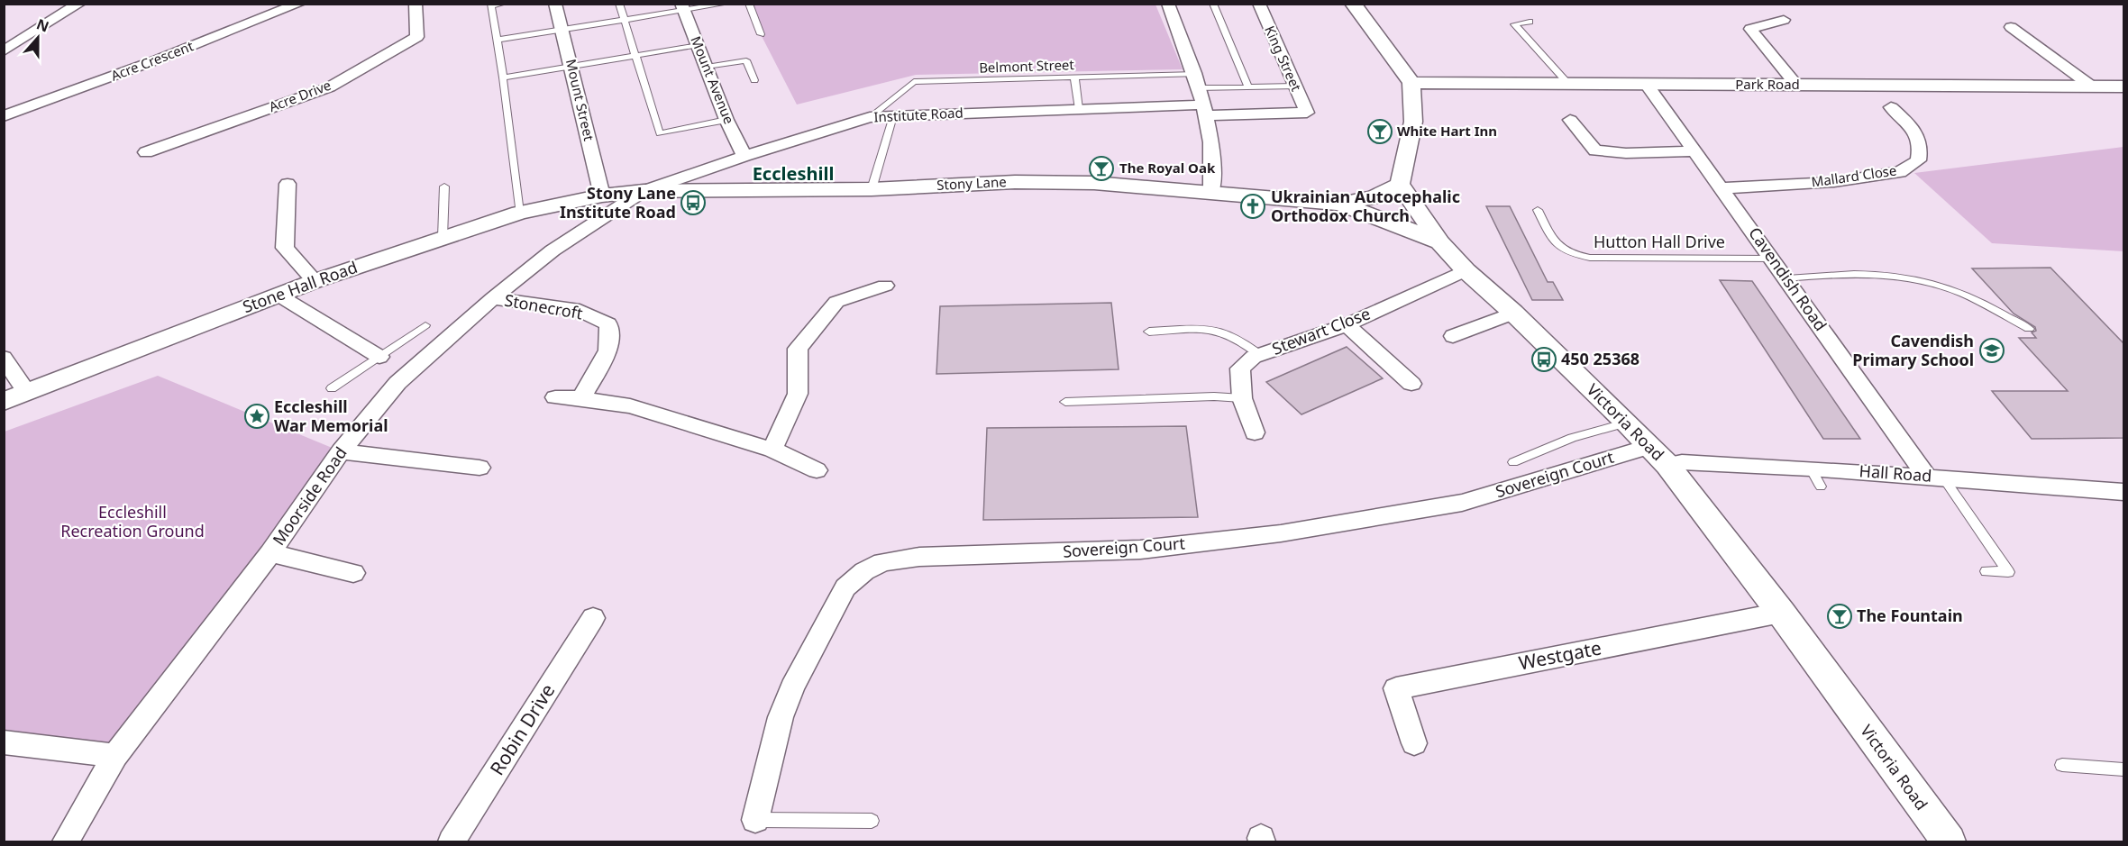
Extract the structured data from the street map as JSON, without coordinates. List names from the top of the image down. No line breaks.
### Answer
{"streets":{"street":["King Street","Acre Crescent","Mount Avenue","Park Road","Acre Drive","Mount Street","Institute Road","Mallard Close","Stony Lane","Cavendish Road","Stone Hall Road","Stonecroft","Stewart Close","Victoria Road","Hall Road","Sovereign Court","Moorside Road","Westgate","Robin Drive"],"lane":["Belmont Street","Hutton Hall Drive"]},"crossings":[["King Street","Institute Road"],["Belmont Street","Institute Road"],["Mount Avenue","Institute Road"],["Park Road","Cavendish Road"],["Mount Street","Stony Lane"],["Mount Street","Stone Hall Road"],["Institute Road","Stony Lane"],["Institute Road","Moorside Road"],["Mallard Close","Cavendish Road"],["Stony Lane","Stone Hall Road"],["Stony Lane","Victoria Road"],["Stony Lane","Moorside Road"],["Hutton Hall Drive","Cavendish Road"],["Cavendish Road","Hall Road"],["Stonecroft","Moorside Road"],["Stewart Close","Victoria Road"],["Victoria Road","Hall Road"],["Victoria Road","Sovereign Court"],["Victoria Road","Westgate"],["Hall Road","Sovereign Court"]],"districts":["Eccleshill"],"parks":["Eccleshill Recreation Ground"],"places":{"bar":["White Hart Inn","The Royal Oak","The Fountain"],"bus stop":["Stony Lane Institute Road","450 25368"],"church":["Ukrainian Autocephalic Orthodox Church"],"school or university":["Cavendish Primary School"],"place":["Eccleshill War Memorial"]},"north":"top"}
